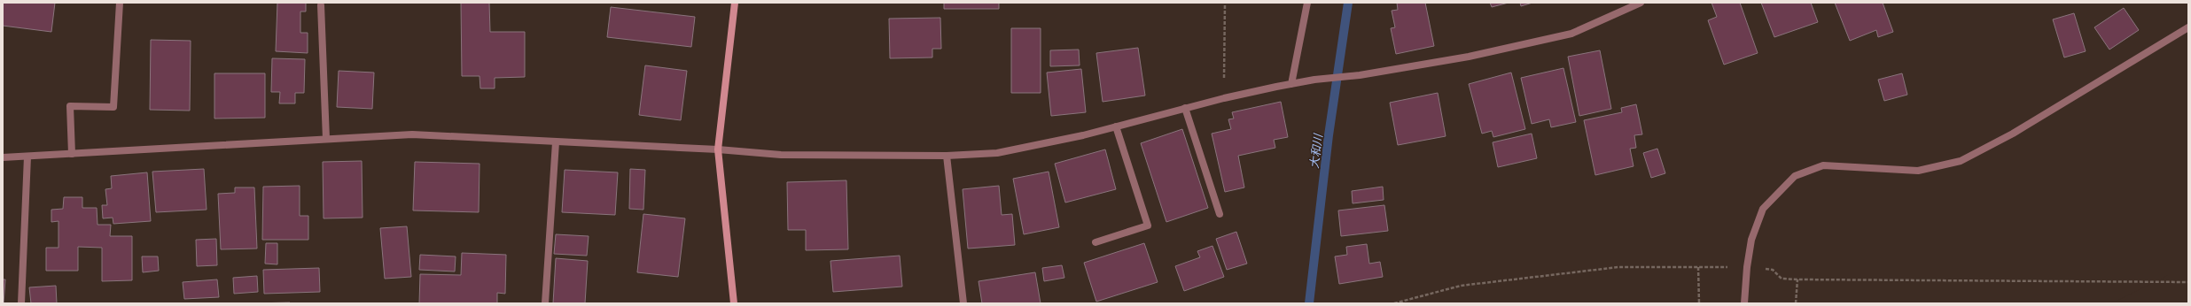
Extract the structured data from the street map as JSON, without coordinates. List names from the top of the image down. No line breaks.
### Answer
{"water":["大和川"]}
